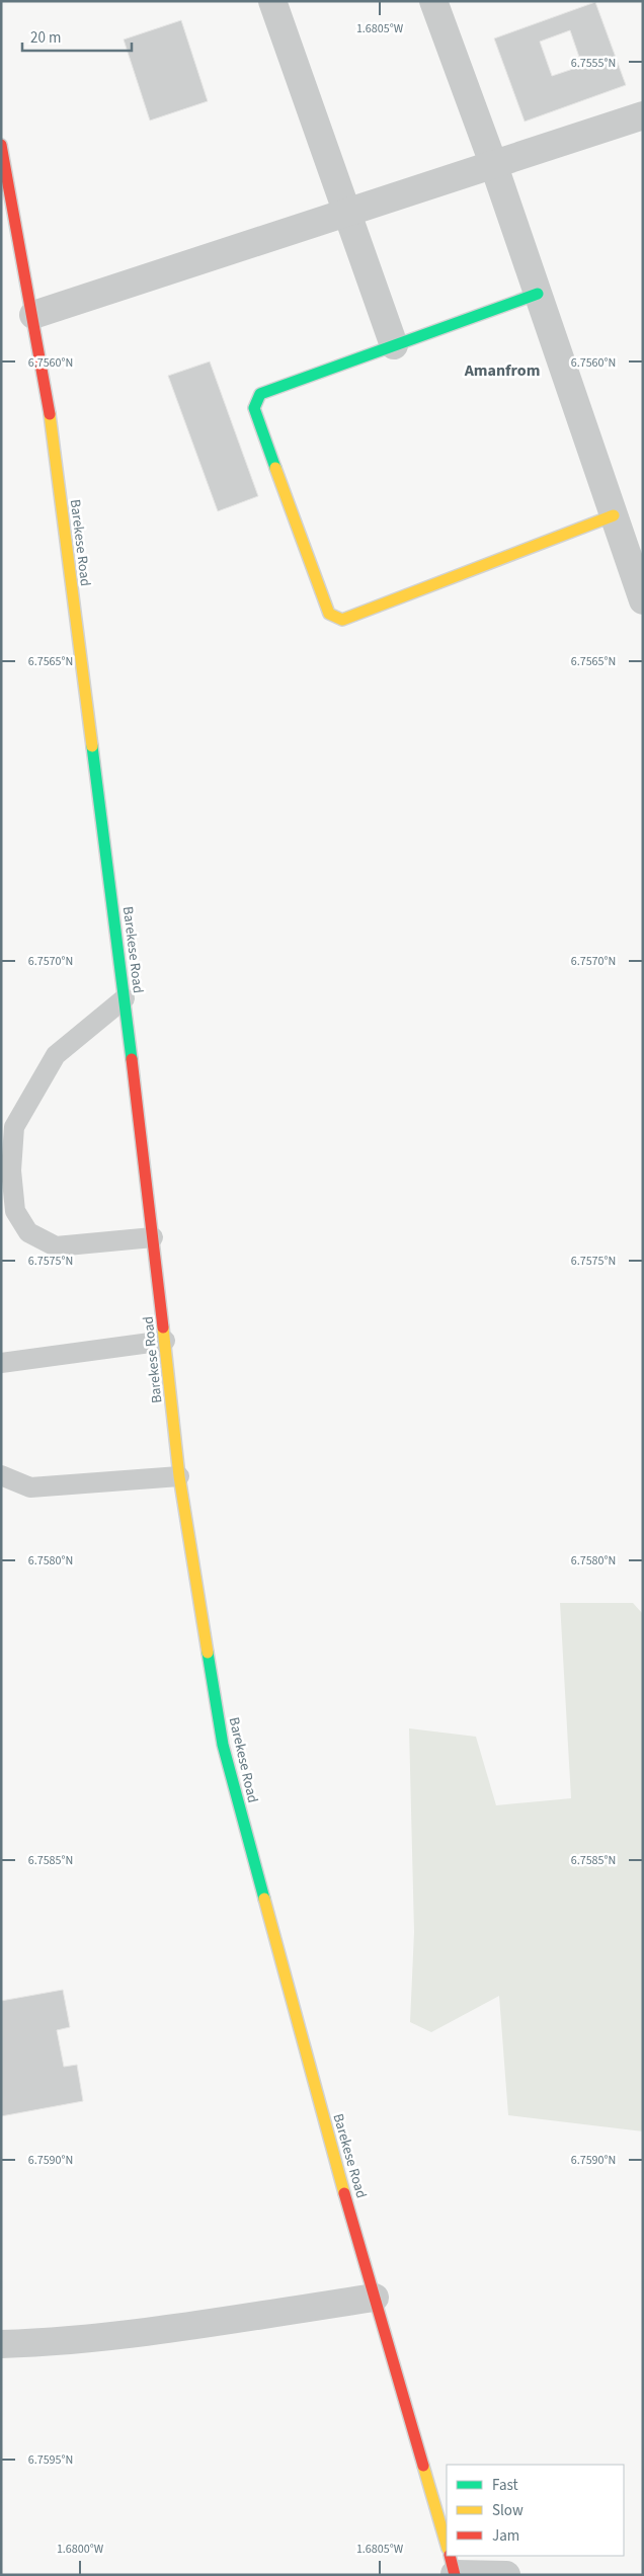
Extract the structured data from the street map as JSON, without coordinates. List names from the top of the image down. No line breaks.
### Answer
{"streets":{"main road":["Barekese Road"]},"districts":["Amanfrom"],"legend":["Fast","Slow","Jam"],"scale_bar":"20 m","coordinates":["1.6805°W","6.7555°N","6.7560°N","6.7565°N","6.7570°N","6.7575°N","6.7580°N","6.7585°N","6.7590°N","6.7595°N","1.6800°W"]}
